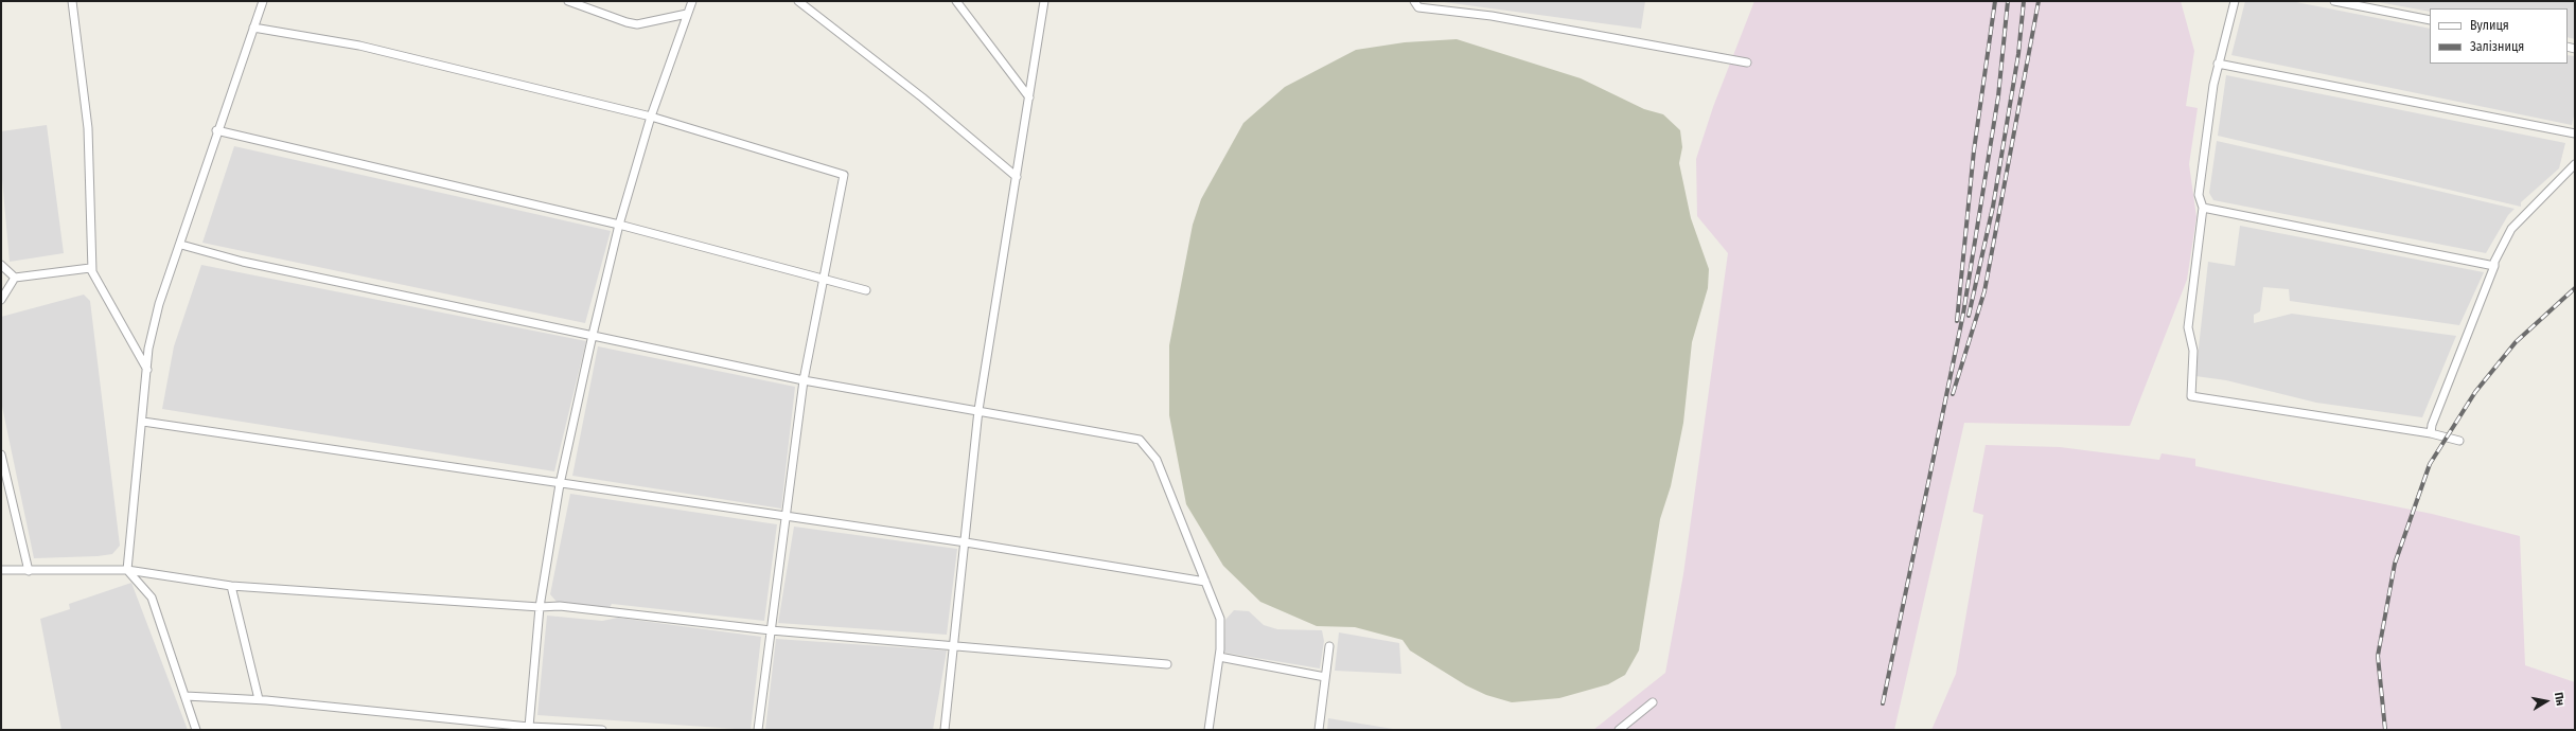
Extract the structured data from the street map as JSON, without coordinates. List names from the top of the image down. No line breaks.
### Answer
{"legend":["Вулиця","Залізниця"],"north":"right"}
